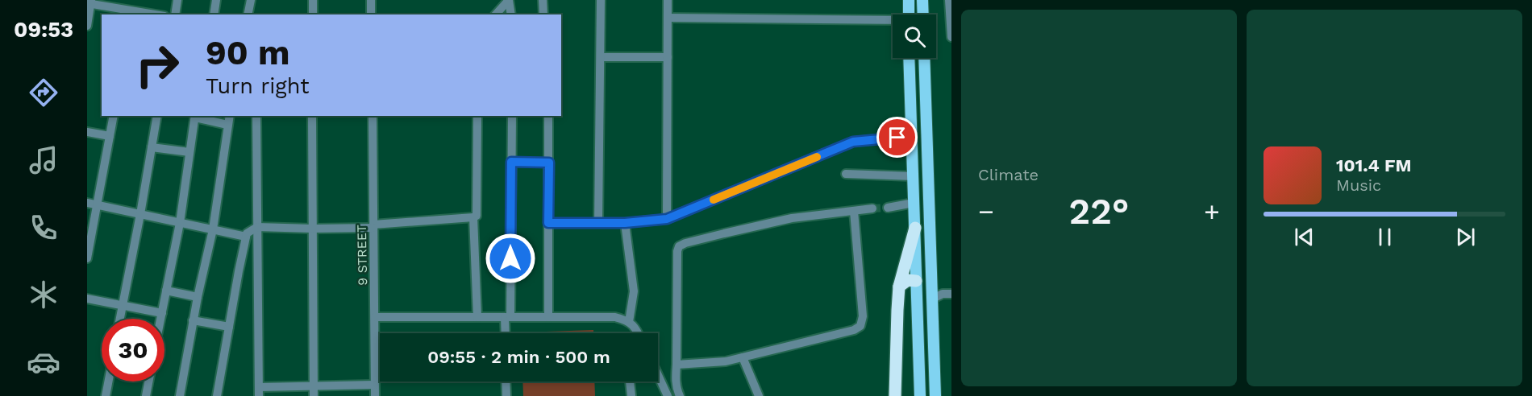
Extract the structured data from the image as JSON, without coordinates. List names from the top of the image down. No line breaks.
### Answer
{"streets":{"street":["9 STREET"]},"page":{"tabs":"09:53","tile":"Climate","turn":["90 m","Turn right"],"song":["101.4 FM","Music"],"heat":["−","22°","+"],"limit":"30","trip":"09:55 · 2 min · 500 m"}}
